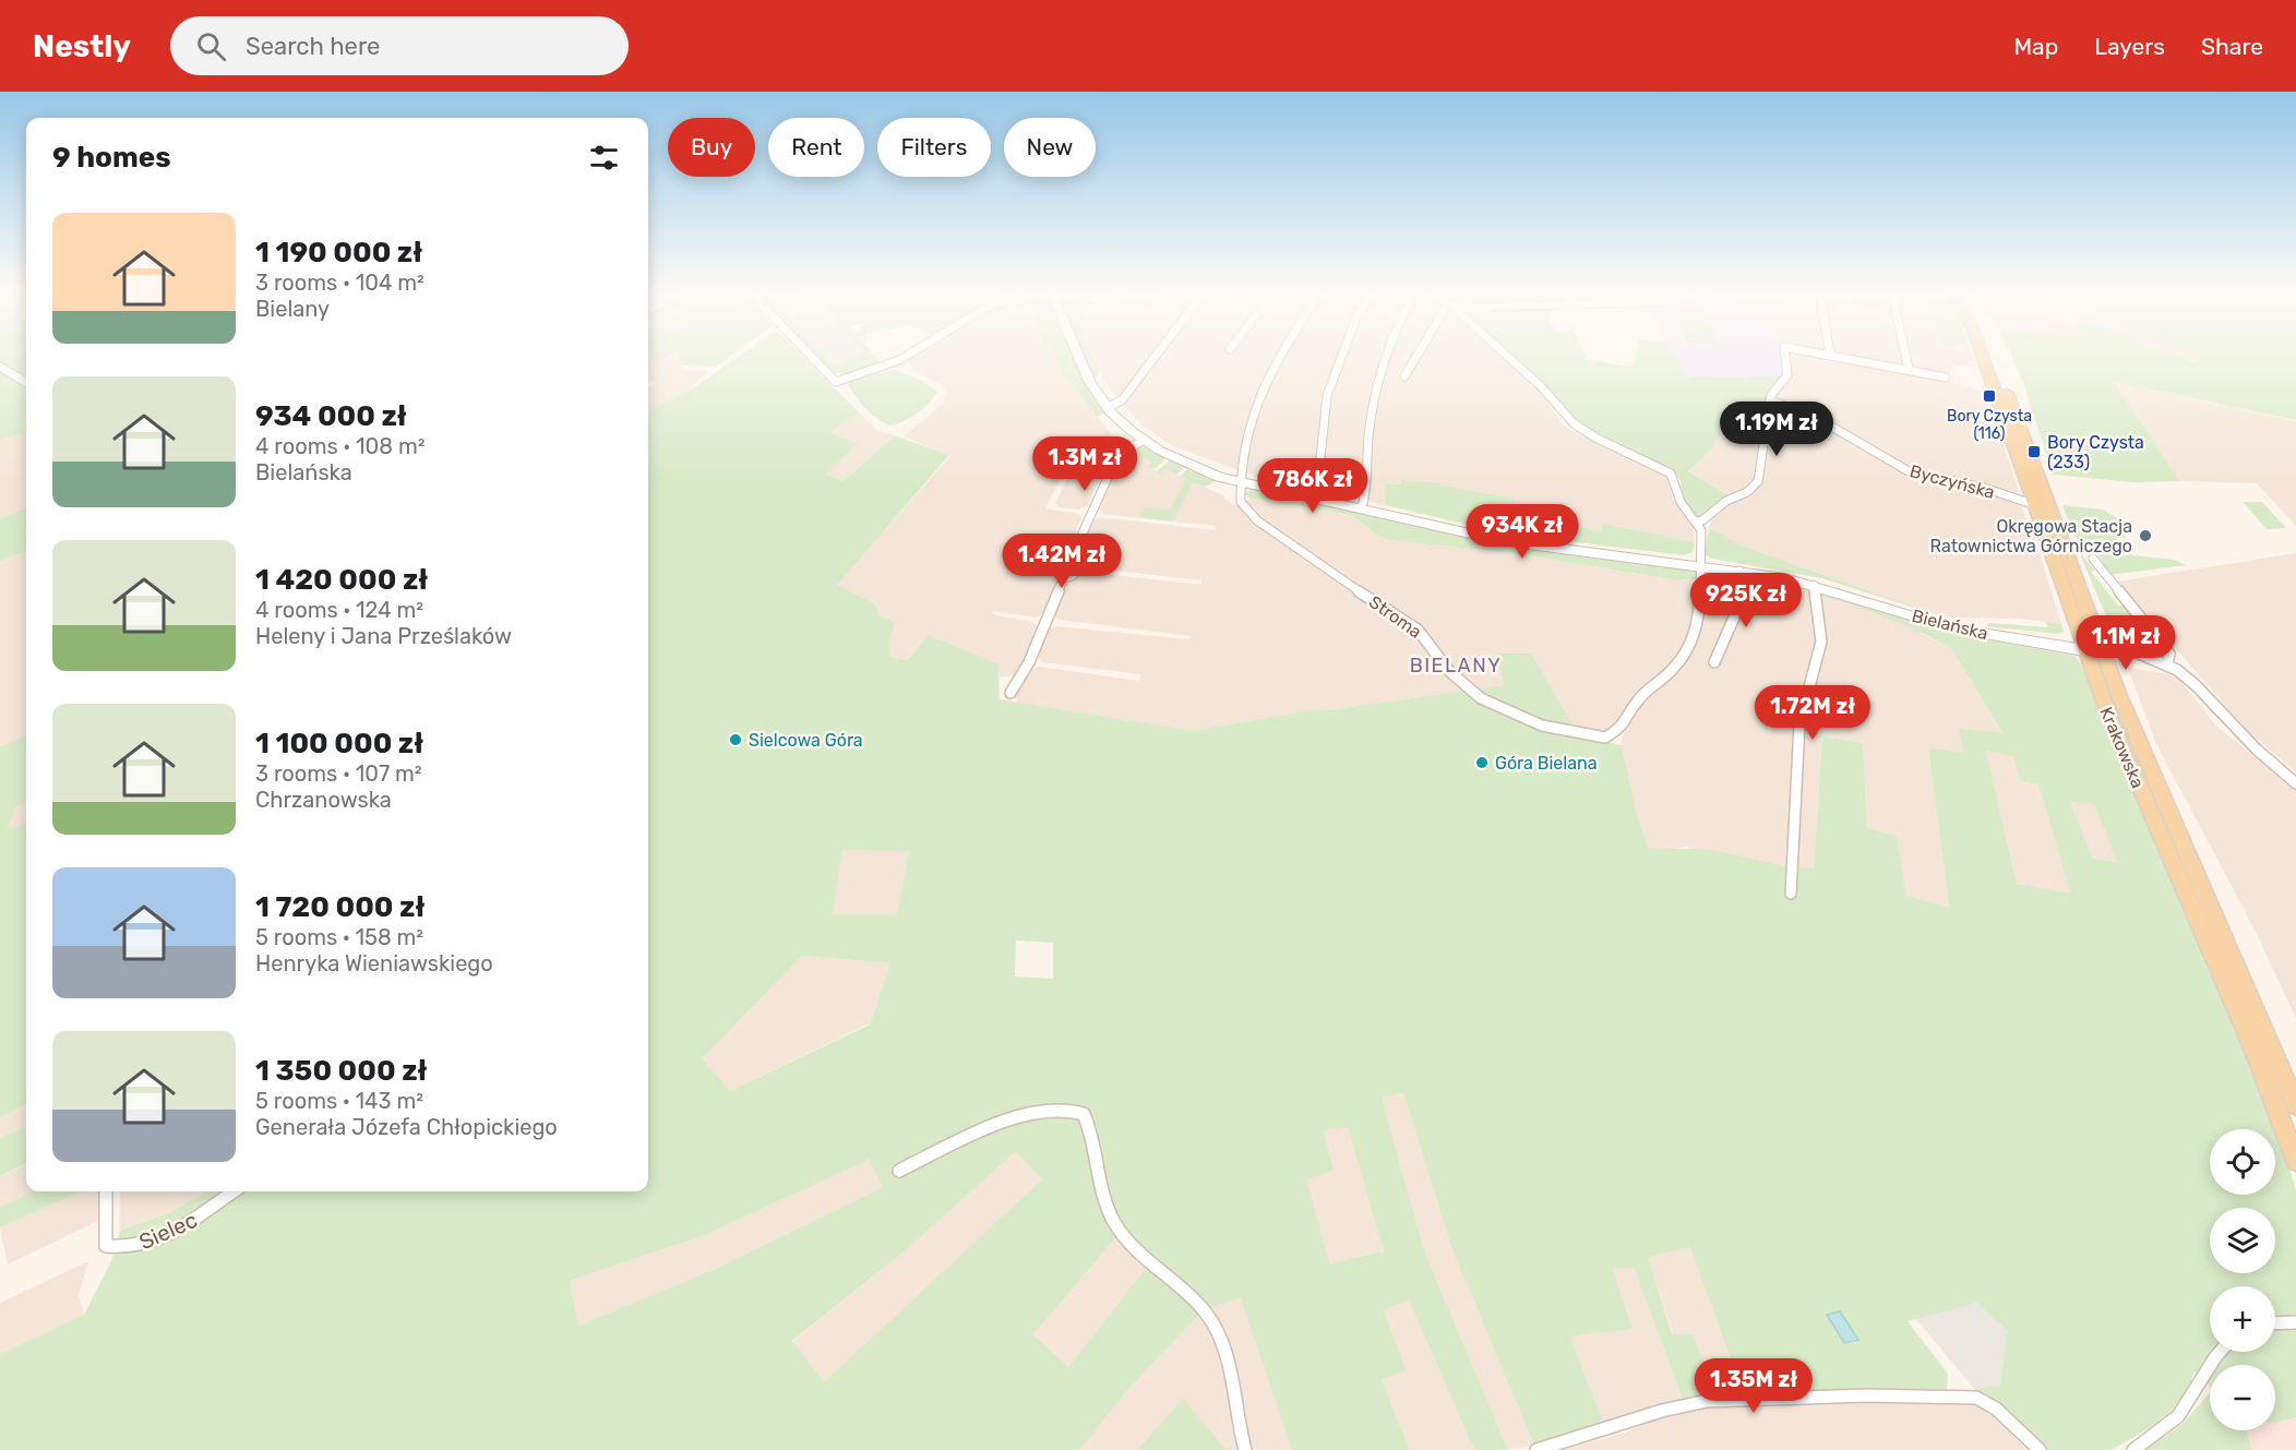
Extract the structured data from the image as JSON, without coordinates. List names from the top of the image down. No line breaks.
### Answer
{"streets":{"main road":["Krakowska"],"street":["Byczyńska","Stroma","Bielańska","Sielec"]},"crossings":[["Byczyńska","Krakowska"],["Stroma","Bielańska"],["Bielańska","Krakowska"]],"districts":["BIELANY"],"places":{"transit":["Bory Czysta (116)","Bory Czysta (233)"],"other":["Okręgowa Stacja Ratownictwa Górniczego","Sielcowa Góra","Góra Bielana"]},"page":{"header":"Nestly","search":"Search here","nav":["Map","Layers","Share"],"chip":["Buy","Rent","Filters","New"],"heading":"9 homes","list":[{"name":"1 190 000 zł","note":"3 rooms · 104 m² · Bielany"},{"name":"934 000 zł","note":"4 rooms · 108 m² · Bielańska"},{"name":"1 420 000 zł","note":"4 rooms · 124 m² · Heleny i Jana Prześlaków"},{"name":"1 100 000 zł","note":"3 rooms · 107 m² · Chrzanowska"},{"name":"1 720 000 zł","note":"5 rooms · 158 m² · Henryka Wieniawskiego"},{"name":"1 350 000 zł","note":"5 rooms · 143 m² · Generała Józefa Chłopickiego"}],"price":["1.19M zł","1.3M zł","786K zł","934K zł","1.42M zł","925K zł","1.1M zł","1.72M zł","1.35M zł"],"map_buttons":["+","−"]}}
